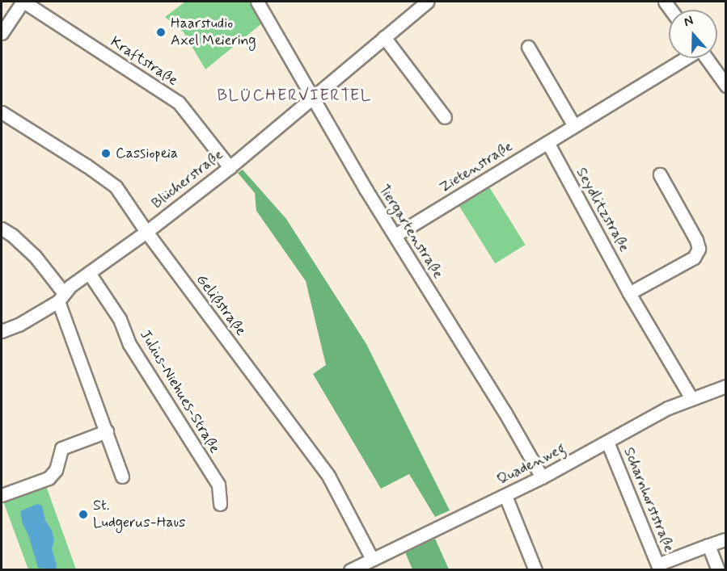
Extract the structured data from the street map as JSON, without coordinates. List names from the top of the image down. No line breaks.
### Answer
{"streets":{"street":["Kraftstraße","Zietenstraße","Blücherstraße","Seydlitzstraße","Tiergartenstraße","Gelißstraße","Julius-Niehues-Straße","Quadenweg","Scharnhorststraße"]},"crossings":[["Kraftstraße","Blücherstraße"],["Zietenstraße","Seydlitzstraße"],["Zietenstraße","Tiergartenstraße"],["Blücherstraße","Tiergartenstraße"],["Blücherstraße","Gelißstraße"],["Blücherstraße","Julius-Niehues-Straße"],["Seydlitzstraße","Quadenweg"],["Tiergartenstraße","Quadenweg"],["Gelißstraße","Quadenweg"],["Quadenweg","Scharnhorststraße"]],"districts":["BLÜCHERVIERTEL"],"places":["Haarstudio Axel Meiering","Cassiopeia","St. Ludgerus-Haus"],"north":"top"}
